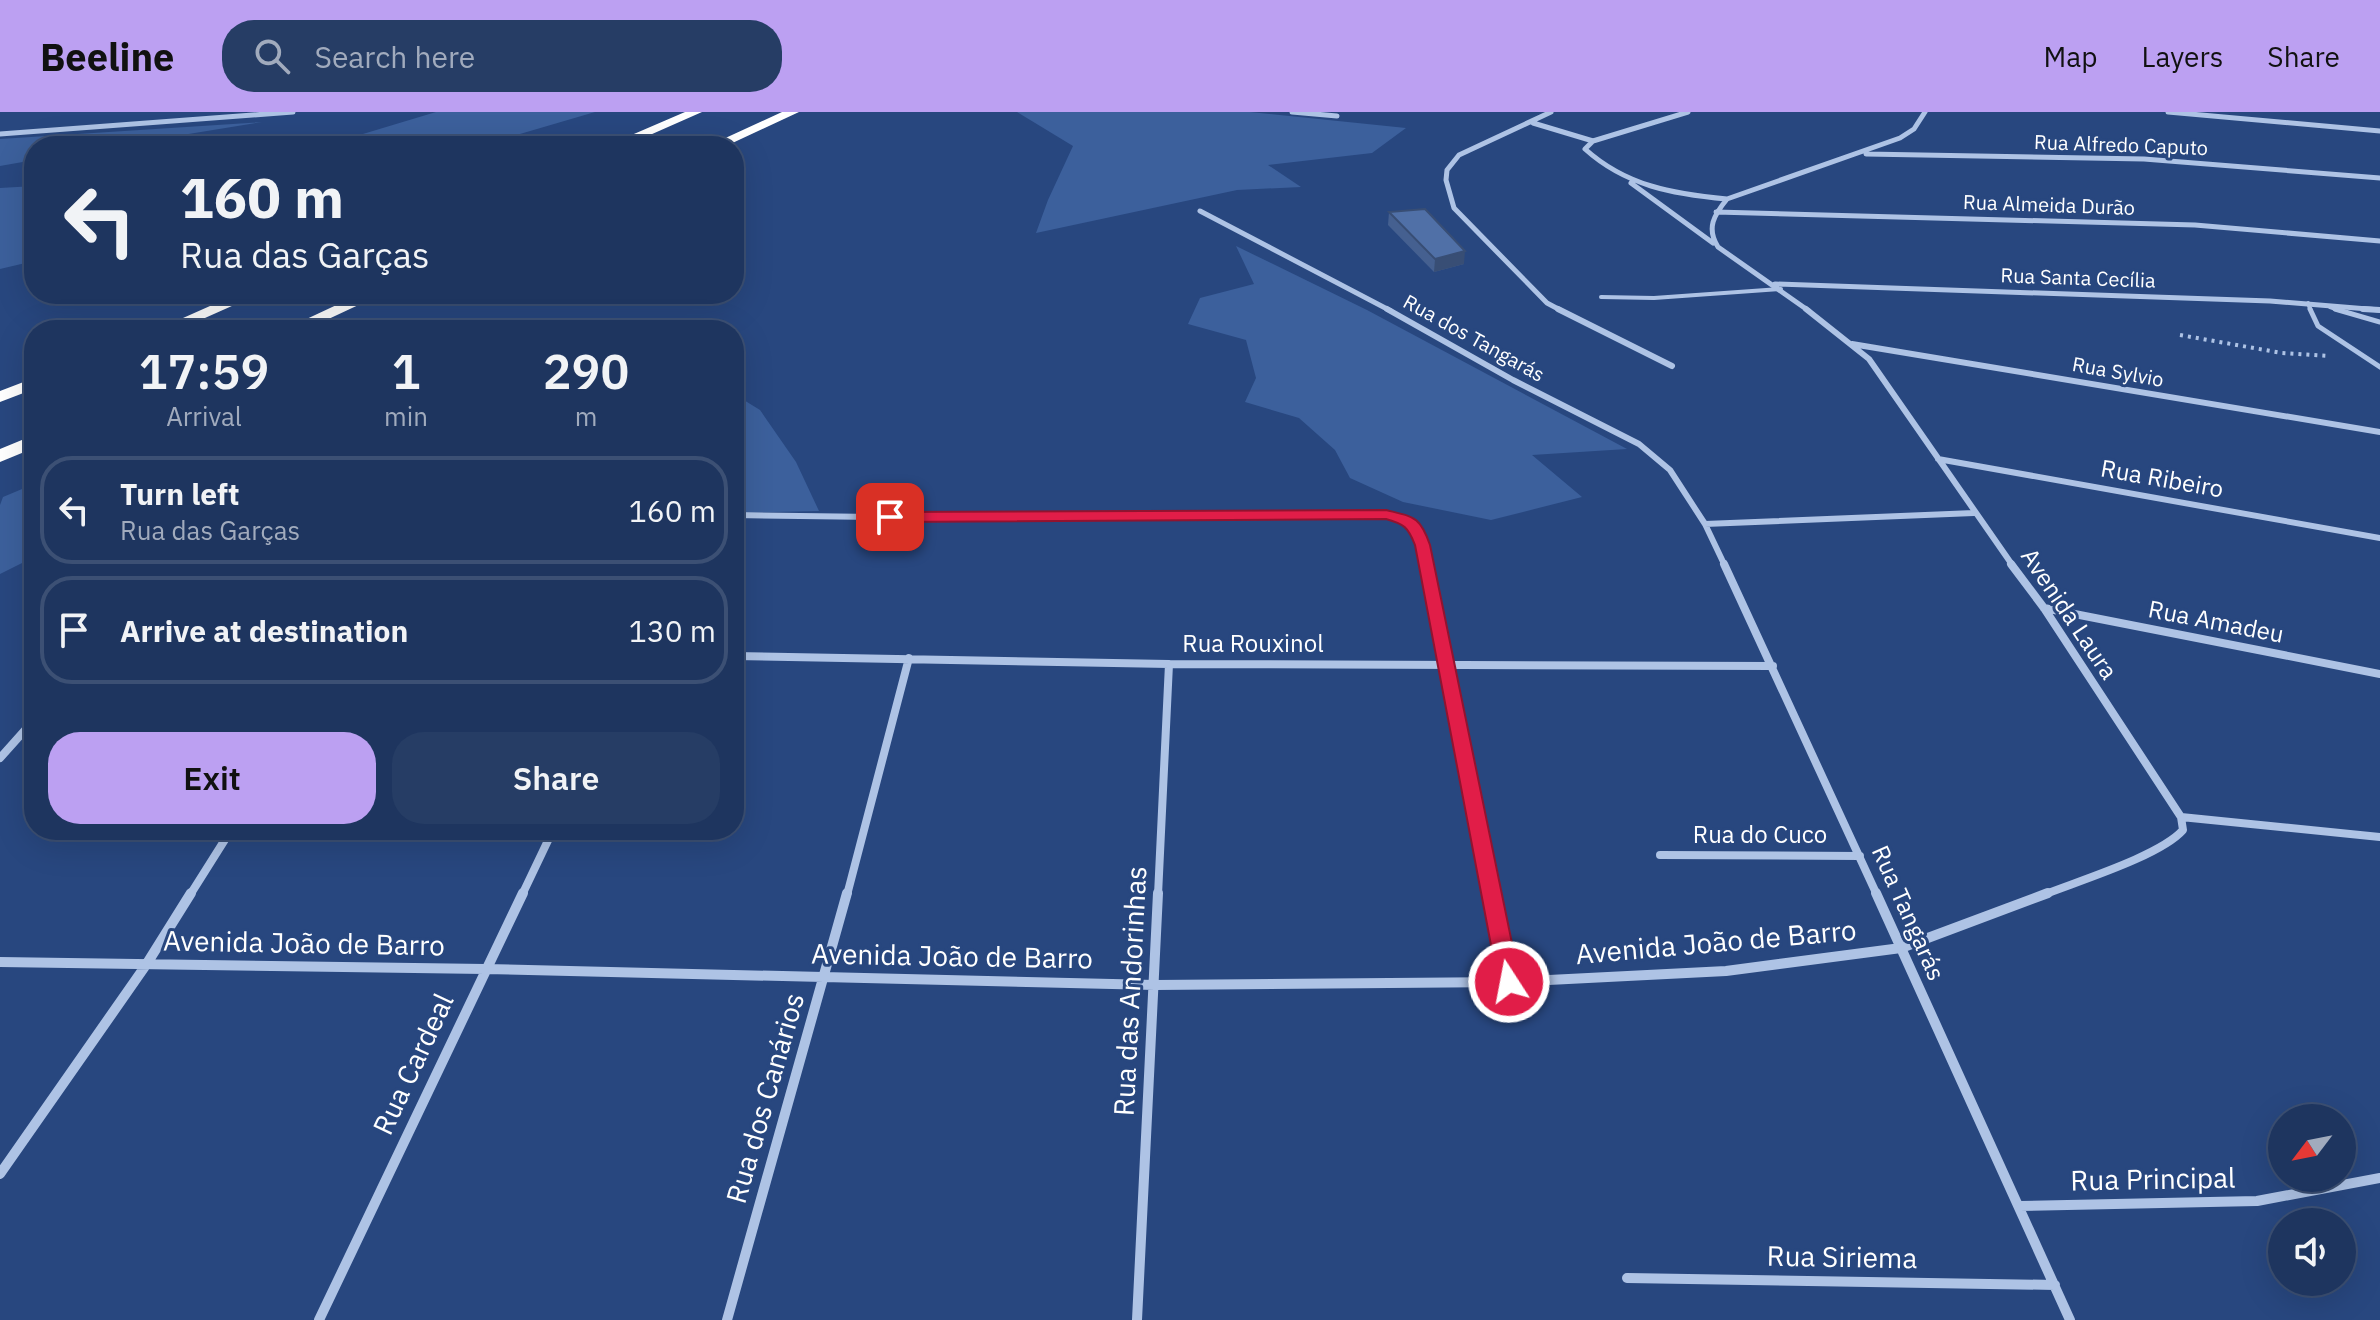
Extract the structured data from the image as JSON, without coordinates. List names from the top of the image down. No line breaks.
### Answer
{"streets":{"street":["Rua Alfredo Caputo","Rua Almeida Durão","Rua Santa Cecília","Rua dos Tangarás","Rua Sylvio","Rua Ribeiro","Avenida Laura","Rua Amadeu","Rua Rouxinol","Rua do Cuco","Rua Tangarás","Avenida João de Barro","Rua das Andorinhas","Rua Cardeal","Rua dos Canários","Rua Principal","Rua Siriema"]},"crossings":[["Rua Santa Cecília","Avenida Laura"],["Rua dos Tangarás","Rua Tangarás"],["Rua Sylvio","Avenida Laura"],["Rua Ribeiro","Avenida Laura"],["Avenida Laura","Rua Amadeu"],["Rua Rouxinol","Rua Tangarás"],["Rua Rouxinol","Rua das Andorinhas"],["Rua Rouxinol","Rua dos Canários"],["Rua do Cuco","Rua Tangarás"],["Rua Tangarás","Avenida João de Barro"],["Rua Tangarás","Rua Principal"],["Rua Tangarás","Rua Siriema"],["Avenida João de Barro","Rua das Andorinhas"],["Avenida João de Barro","Rua Cardeal"],["Avenida João de Barro","Rua dos Canários"]],"north":"bottom left","page":{"header":"Beeline","search":"Search here","nav":["Map","Layers","Share"],"turn":["160 m","Rua das Garças"],"eta":["17:59","Arrival","1","min","290","m"],"list":[{"name":"Turn left","note":"Rua das Garças","value":"160 m"},{"name":"Arrive at destination","value":"130 m"}],"buttons":["Exit","Share"]}}
